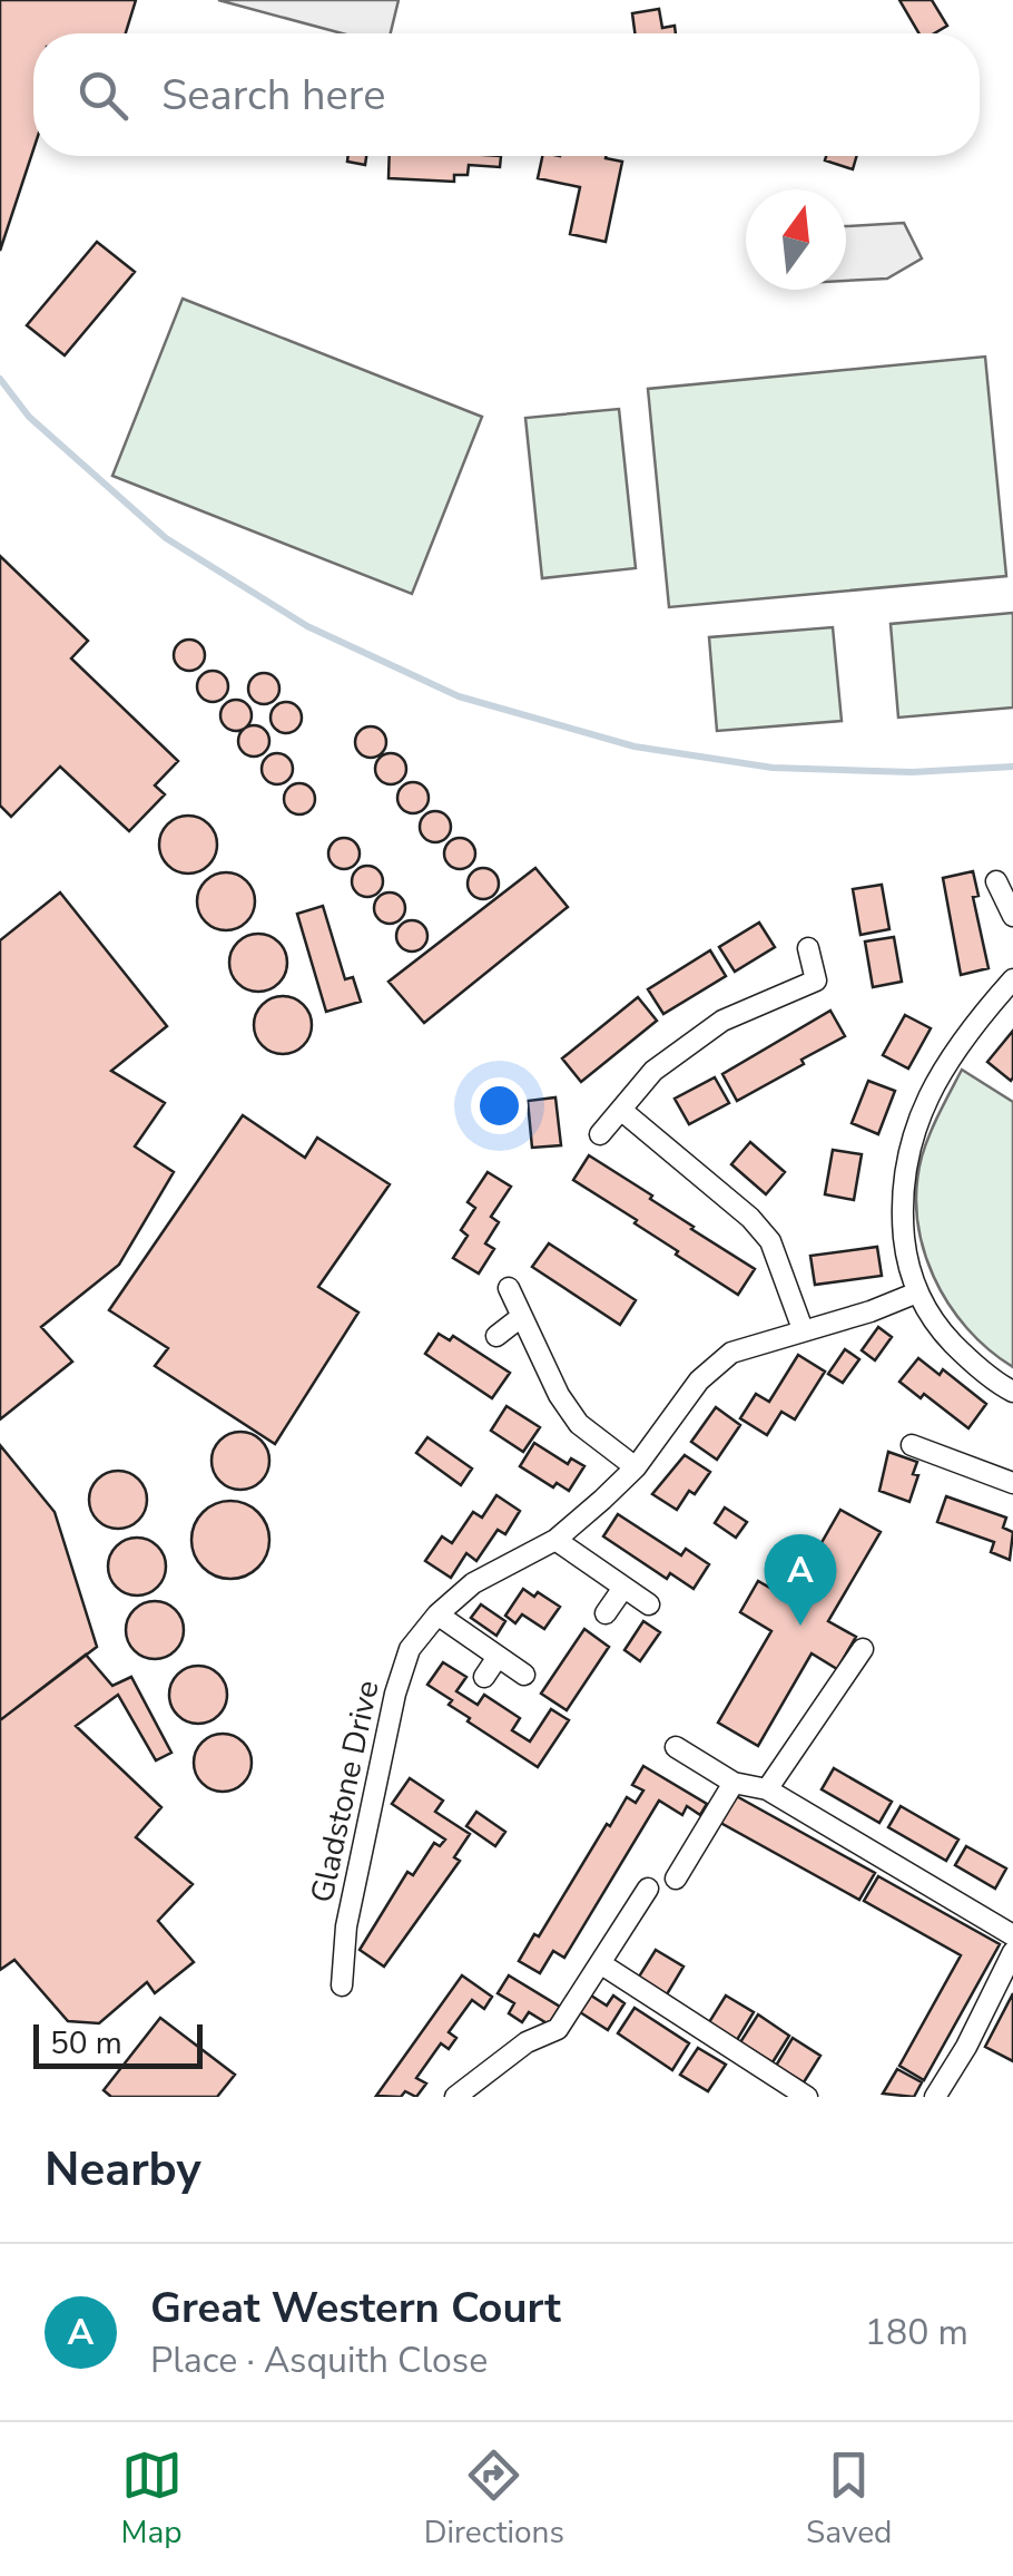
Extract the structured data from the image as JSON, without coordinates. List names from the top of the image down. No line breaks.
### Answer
{"streets":{"street":["Gladstone Drive"]},"scale_bar":"50 m","north":"top","page":{"search":"Search here","pins":"A","scale":"50 m","heading":"Nearby","list":[{"mark":"A","name":"Great Western Court","note":"Place · Asquith Close","value":"180 m"}],"nav":["Map","Directions","Saved"]}}
